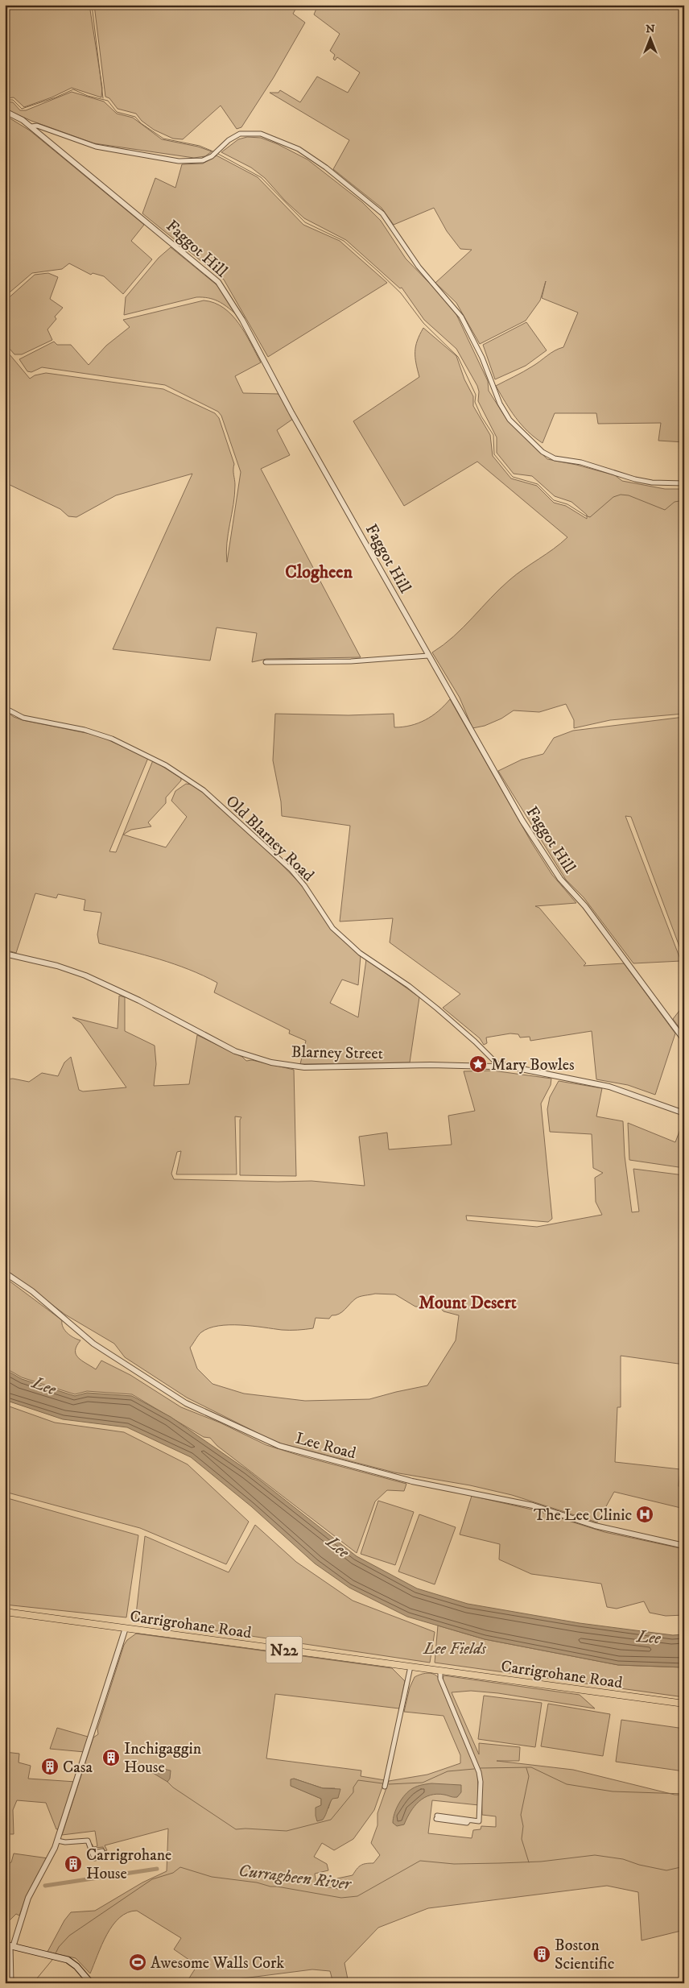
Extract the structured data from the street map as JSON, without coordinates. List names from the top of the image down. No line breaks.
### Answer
{"streets":{"highway":["Carrigrohane Road","N22"],"street":["Faggot Hill","Old Blarney Road","Blarney Street","Lee Road"]},"crossings":[["Old Blarney Road","Blarney Street"]],"districts":["Clogheen","Mount Desert"],"water":["Lee","Curragheen River"],"parks":["Lee Fields"],"places":{"place":["Mary Bowles"],"hospital":["The Lee Clinic"],"building":["Inchigaggin House","Casa","Carrigrohane House","Boston Scientific"],"sports":["Awesome Walls Cork"]},"north":"top"}
